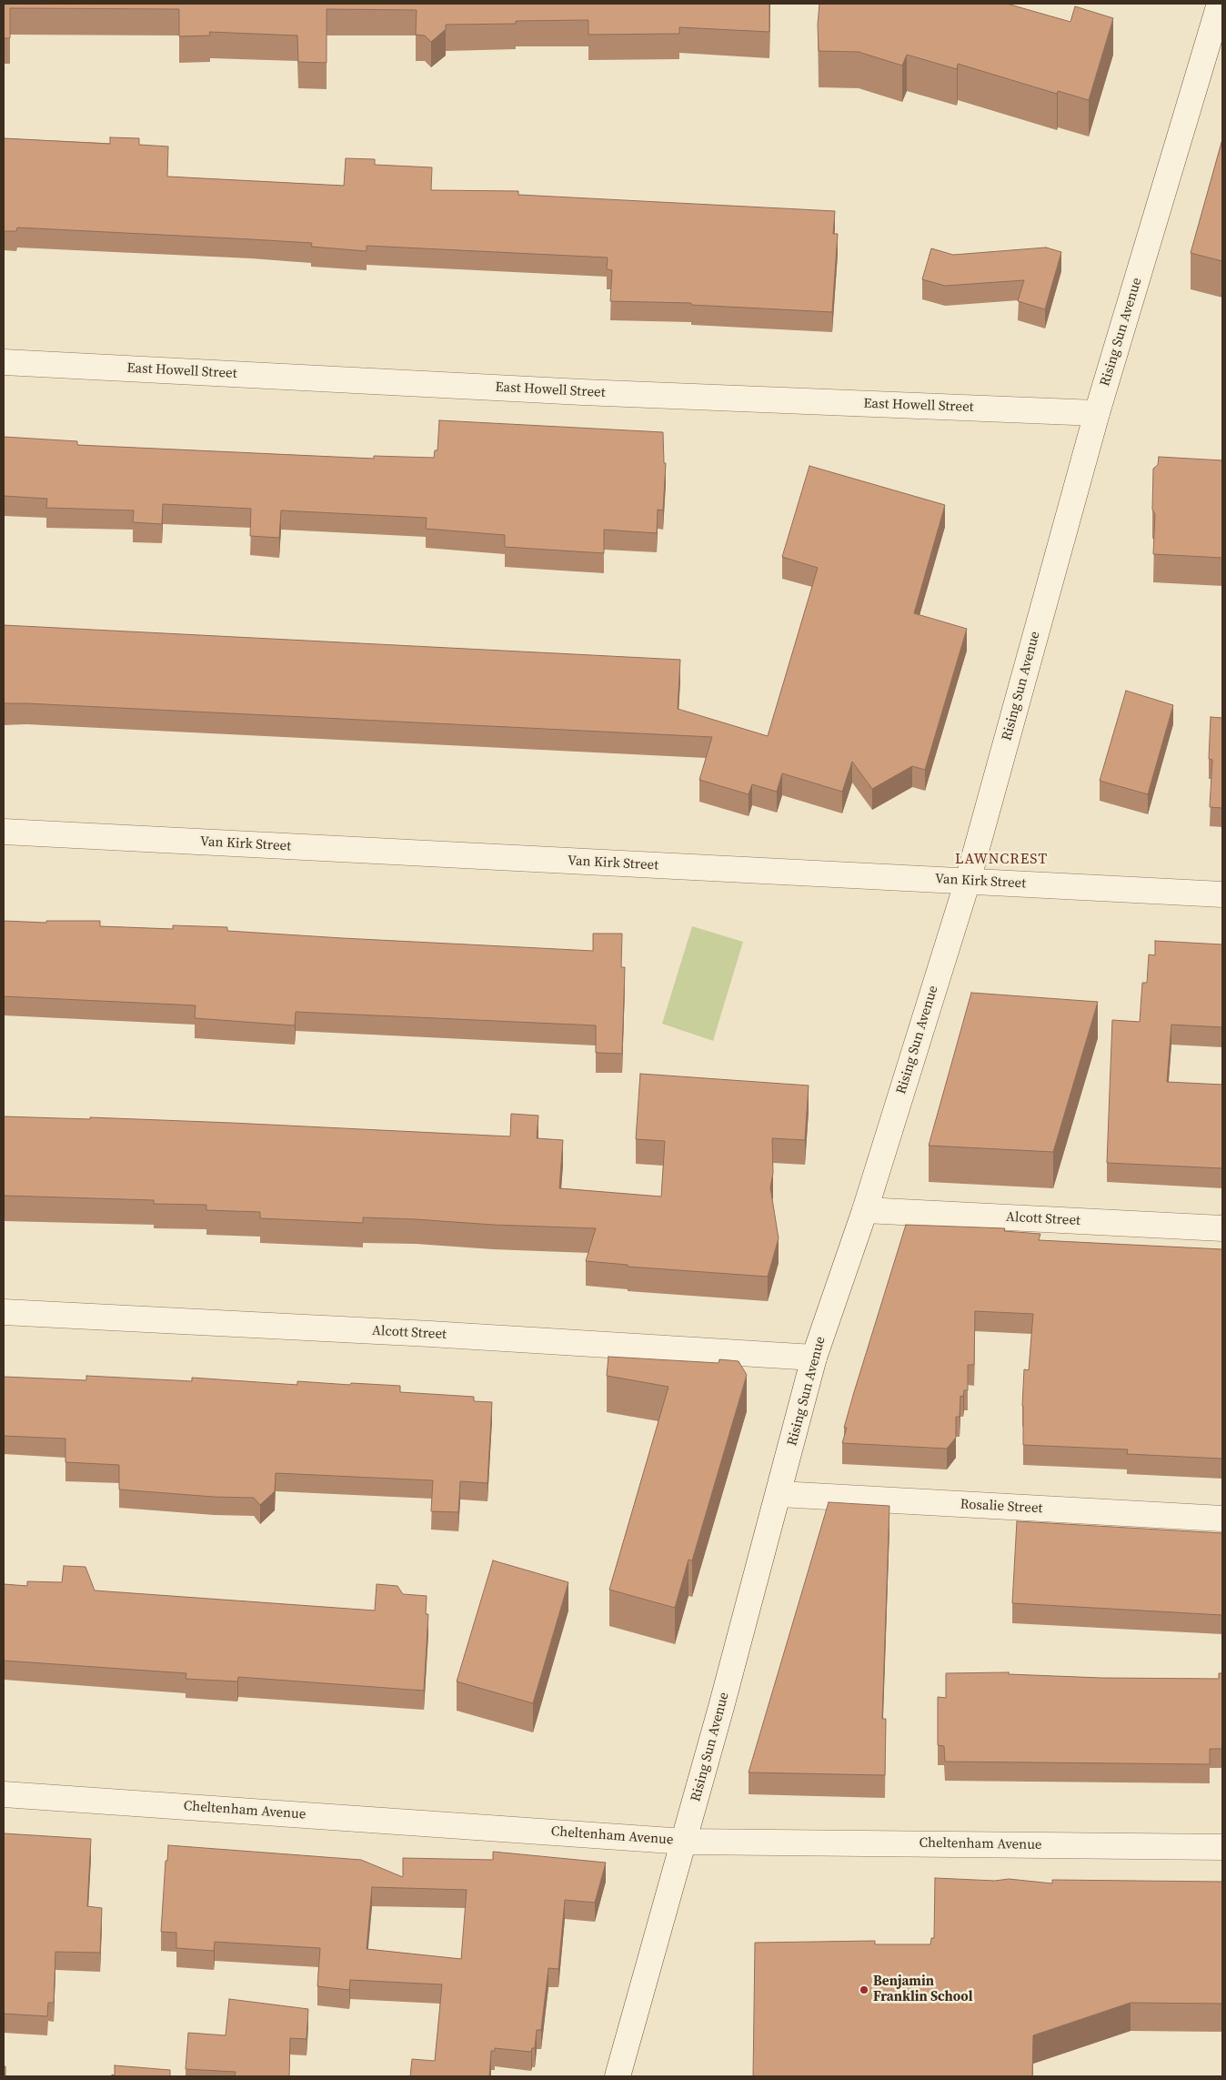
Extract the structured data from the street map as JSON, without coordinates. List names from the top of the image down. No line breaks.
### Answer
{"streets":{"street":["Rising Sun Avenue","East Howell Street","Van Kirk Street","Alcott Street","Rosalie Street","Cheltenham Avenue"]},"crossings":[["Rising Sun Avenue","East Howell Street"],["Rising Sun Avenue","Van Kirk Street"],["Rising Sun Avenue","Alcott Street"],["Rising Sun Avenue","Rosalie Street"],["Rising Sun Avenue","Cheltenham Avenue"]],"districts":["LAWNCREST"],"places":["Benjamin Franklin School"]}
